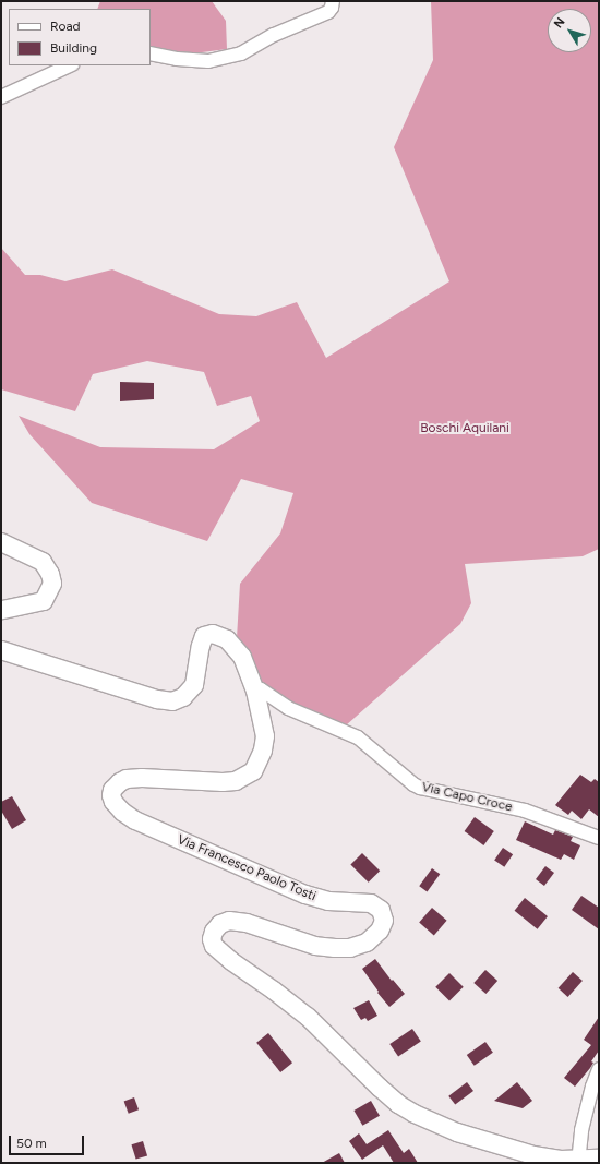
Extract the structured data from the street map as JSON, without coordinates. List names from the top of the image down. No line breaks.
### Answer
{"streets":{"main road":["Via Francesco Paolo Tosti"],"street":["Via Capo Croce"]},"crossings":[["Via Capo Croce","Via Francesco Paolo Tosti"]],"parks":["Boschi Aquilani"],"legend":["Road","Building"],"scale_bar":"50 m","north":"top left"}
